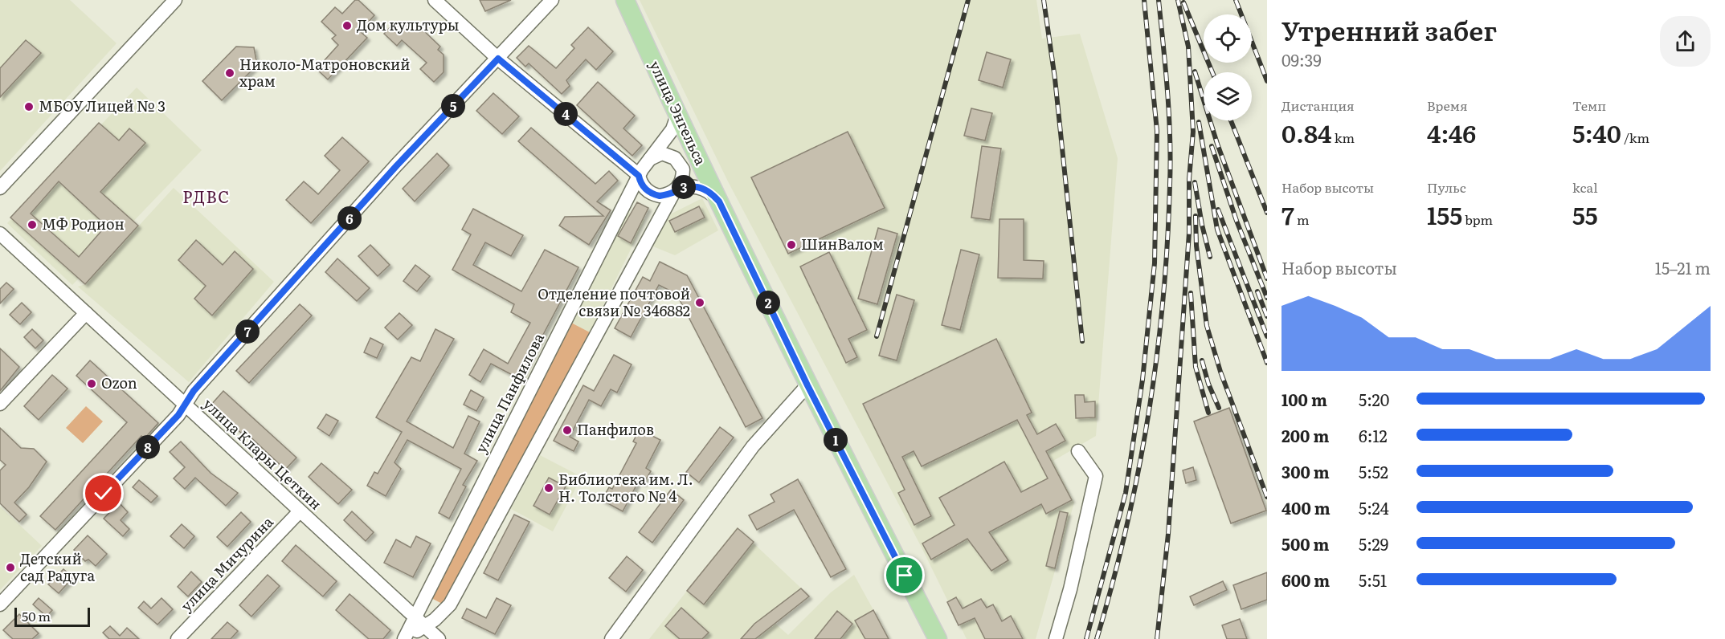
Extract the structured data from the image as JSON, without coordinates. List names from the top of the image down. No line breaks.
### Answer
{"streets":{"main road":["улица Энгельса"],"street":["улица Панфилова","улица Клары Цеткин","улица Мичурина"]},"crossings":[["улица Энгельса","улица Панфилова"],["улица Панфилова","улица Клары Цеткин"],["улица Клары Цеткин","улица Мичурина"]],"districts":["РДВС"],"places":["Дом культуры","Николо-Матроновский храм","МБОУ Лицей № 3","МФ Родион","ШинВалом","Отделение почтовой связи № 346882","Ozon","Панфилов","Библиотека им. Л. Н. Толстого № 4","Детский сад Радуга"],"scale_bar":"50 m","page":{"heading":["Утренний забег","09:39"],"stats":[["Дистанция","0.84 km"],["Время","4:46"],["Темп","5:40 /km"],["Набор высоты","7 m"],["Пульс","155 bpm"],["kcal","55"]],"pins":["5","4","3","6","2","7","1","8"],"chart":["Набор высоты","15–21 m"],"list":[{"name":"100 m","note":"5:20"},{"name":"200 m","note":"6:12"},{"name":"300 m","note":"5:52"},{"name":"400 m","note":"5:24"},{"name":"500 m","note":"5:29"},{"name":"600 m","note":"5:51"}],"scale":"50 m"}}
